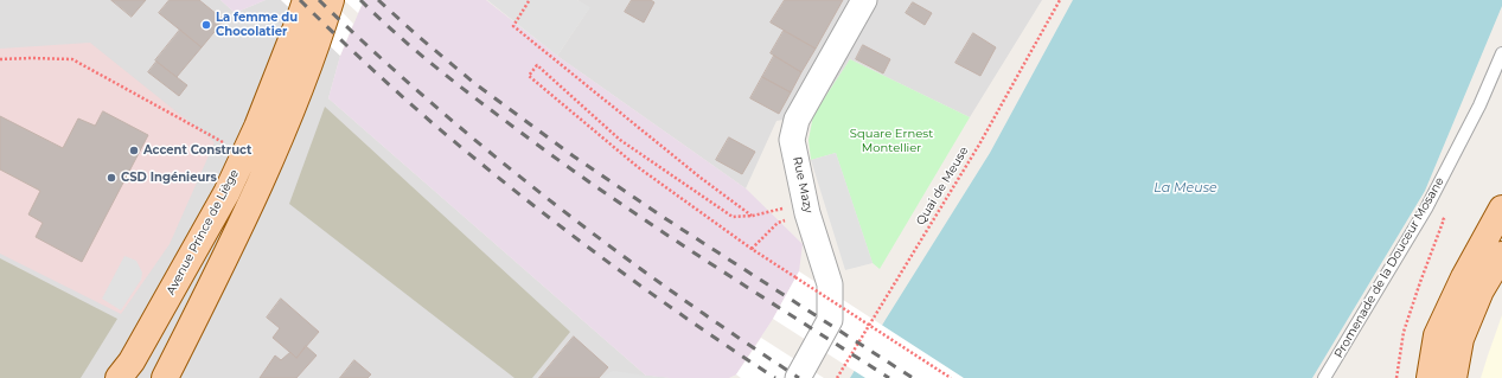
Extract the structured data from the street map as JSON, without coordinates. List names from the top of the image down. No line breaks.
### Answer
{"streets":{"main road":["Avenue Prince de Liège"],"street":["Rue Mazy"],"lane":["Promenade de la Douceur Mosane"],"path":["Quai de Meuse"]},"water":["La Meuse"],"parks":["Square Ernest Montellier"],"places":["La femme du Chocolatier","Accent Construct","CSD Ingénieurs"]}
